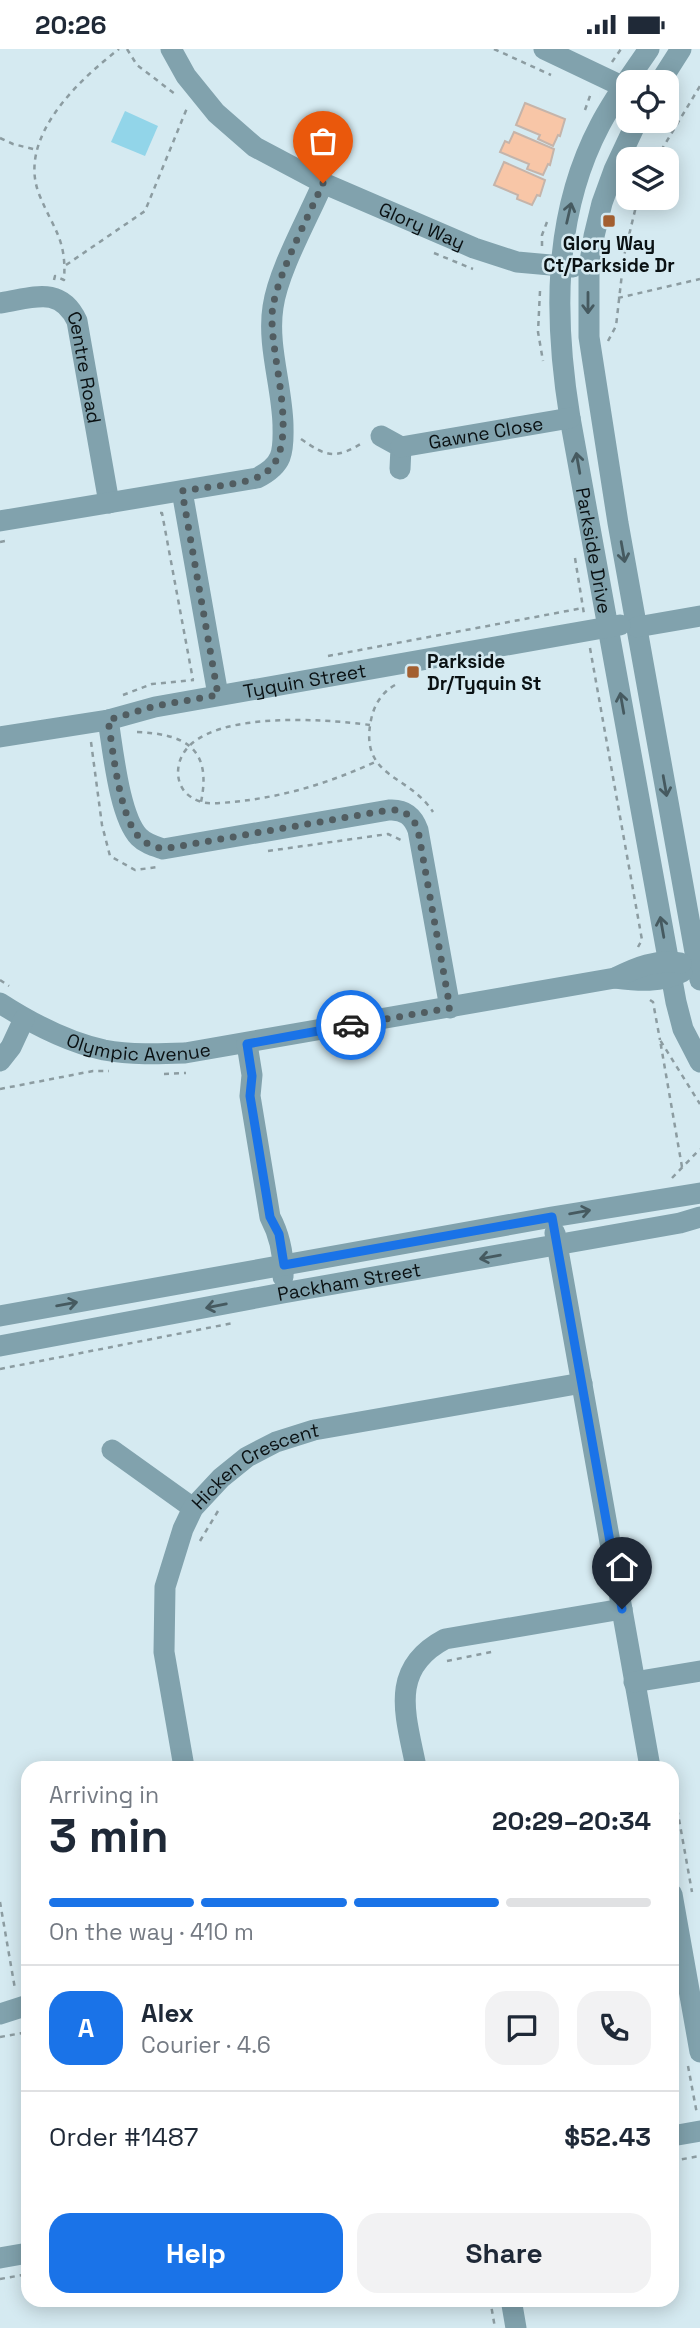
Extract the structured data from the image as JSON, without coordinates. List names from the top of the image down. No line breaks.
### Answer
{"streets":{"street":["Glory Way","Centre Road","Gawne Close","Parkside Drive","Tyquin Street","Olympic Avenue","Packham Street","Hicken Crescent"]},"crossings":[["Glory Way","Parkside Drive"],["Gawne Close","Parkside Drive"],["Parkside Drive","Tyquin Street"],["Parkside Drive","Olympic Avenue"]],"places":{"transit":["Glory Way Ct/Parkside Dr","Parkside Dr/Tyquin St"]},"page":{"status":"20:26","heading":["3 min","Arriving in","20:29–20:34"],"panel":["Alex","Courier · 4.6","Order #1487","$52.43"],"bar":"On the way · 410 m","round":"A","buttons":["Help","Share"]}}
